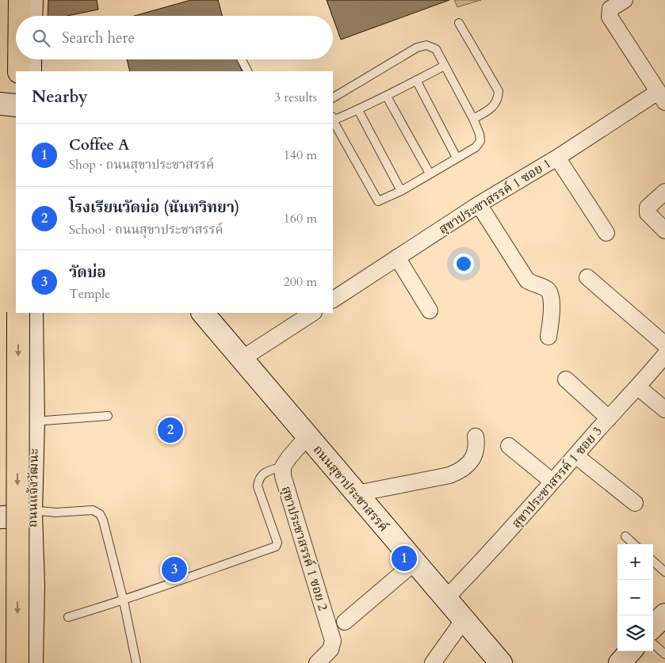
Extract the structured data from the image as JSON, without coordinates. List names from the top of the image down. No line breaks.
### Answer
{"streets":{"main road":["ถนนแจ้งวัฒนะ"],"street":["สุขาประชาสรรค์ 1 ซอย 1","สุขาประชาสรรค์ 1 ซอย 3","ถนนสุขาประชาสรรค์","สุขาประชาสรรค์ 1 ซอย 2"]},"crossings":[["สุขาประชาสรรค์ 1 ซอย 3","ถนนสุขาประชาสรรค์"]],"one_way":["ถนนแจ้งวัฒนะ"],"page":{"search":"Search here","heading":["Nearby","3 results"],"list":[{"mark":"1","name":"Coffee A","note":"Shop · ถนนสุขาประชาสรรค์","value":"140 m"},{"mark":"2","name":"โรงเรียนวัดบ่อ (นันทวิทยา)","note":"School · ถนนสุขาประชาสรรค์","value":"160 m"},{"mark":"3","name":"วัดบ่อ","note":"Temple","value":"200 m"}],"pins":["2","1","3"],"map_buttons":["+","−"]}}
